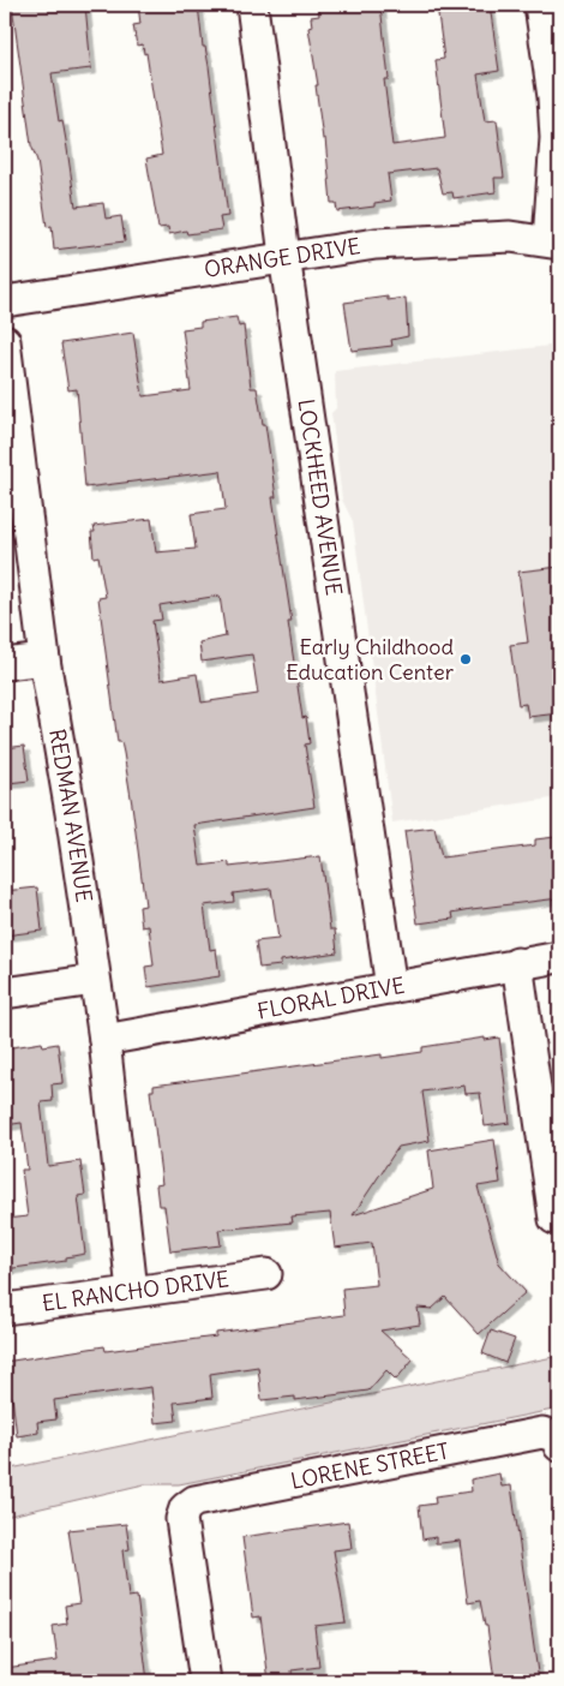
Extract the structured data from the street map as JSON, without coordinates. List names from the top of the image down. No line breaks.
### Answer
{"streets":{"street":["ORANGE DRIVE","LOCKHEED AVENUE","REDMAN AVENUE","FLORAL DRIVE","EL RANCHO DRIVE","LORENE STREET"]},"crossings":[["ORANGE DRIVE","LOCKHEED AVENUE"],["LOCKHEED AVENUE","FLORAL DRIVE"],["REDMAN AVENUE","FLORAL DRIVE"],["REDMAN AVENUE","EL RANCHO DRIVE"]],"places":["Early Childhood Education Center"]}
